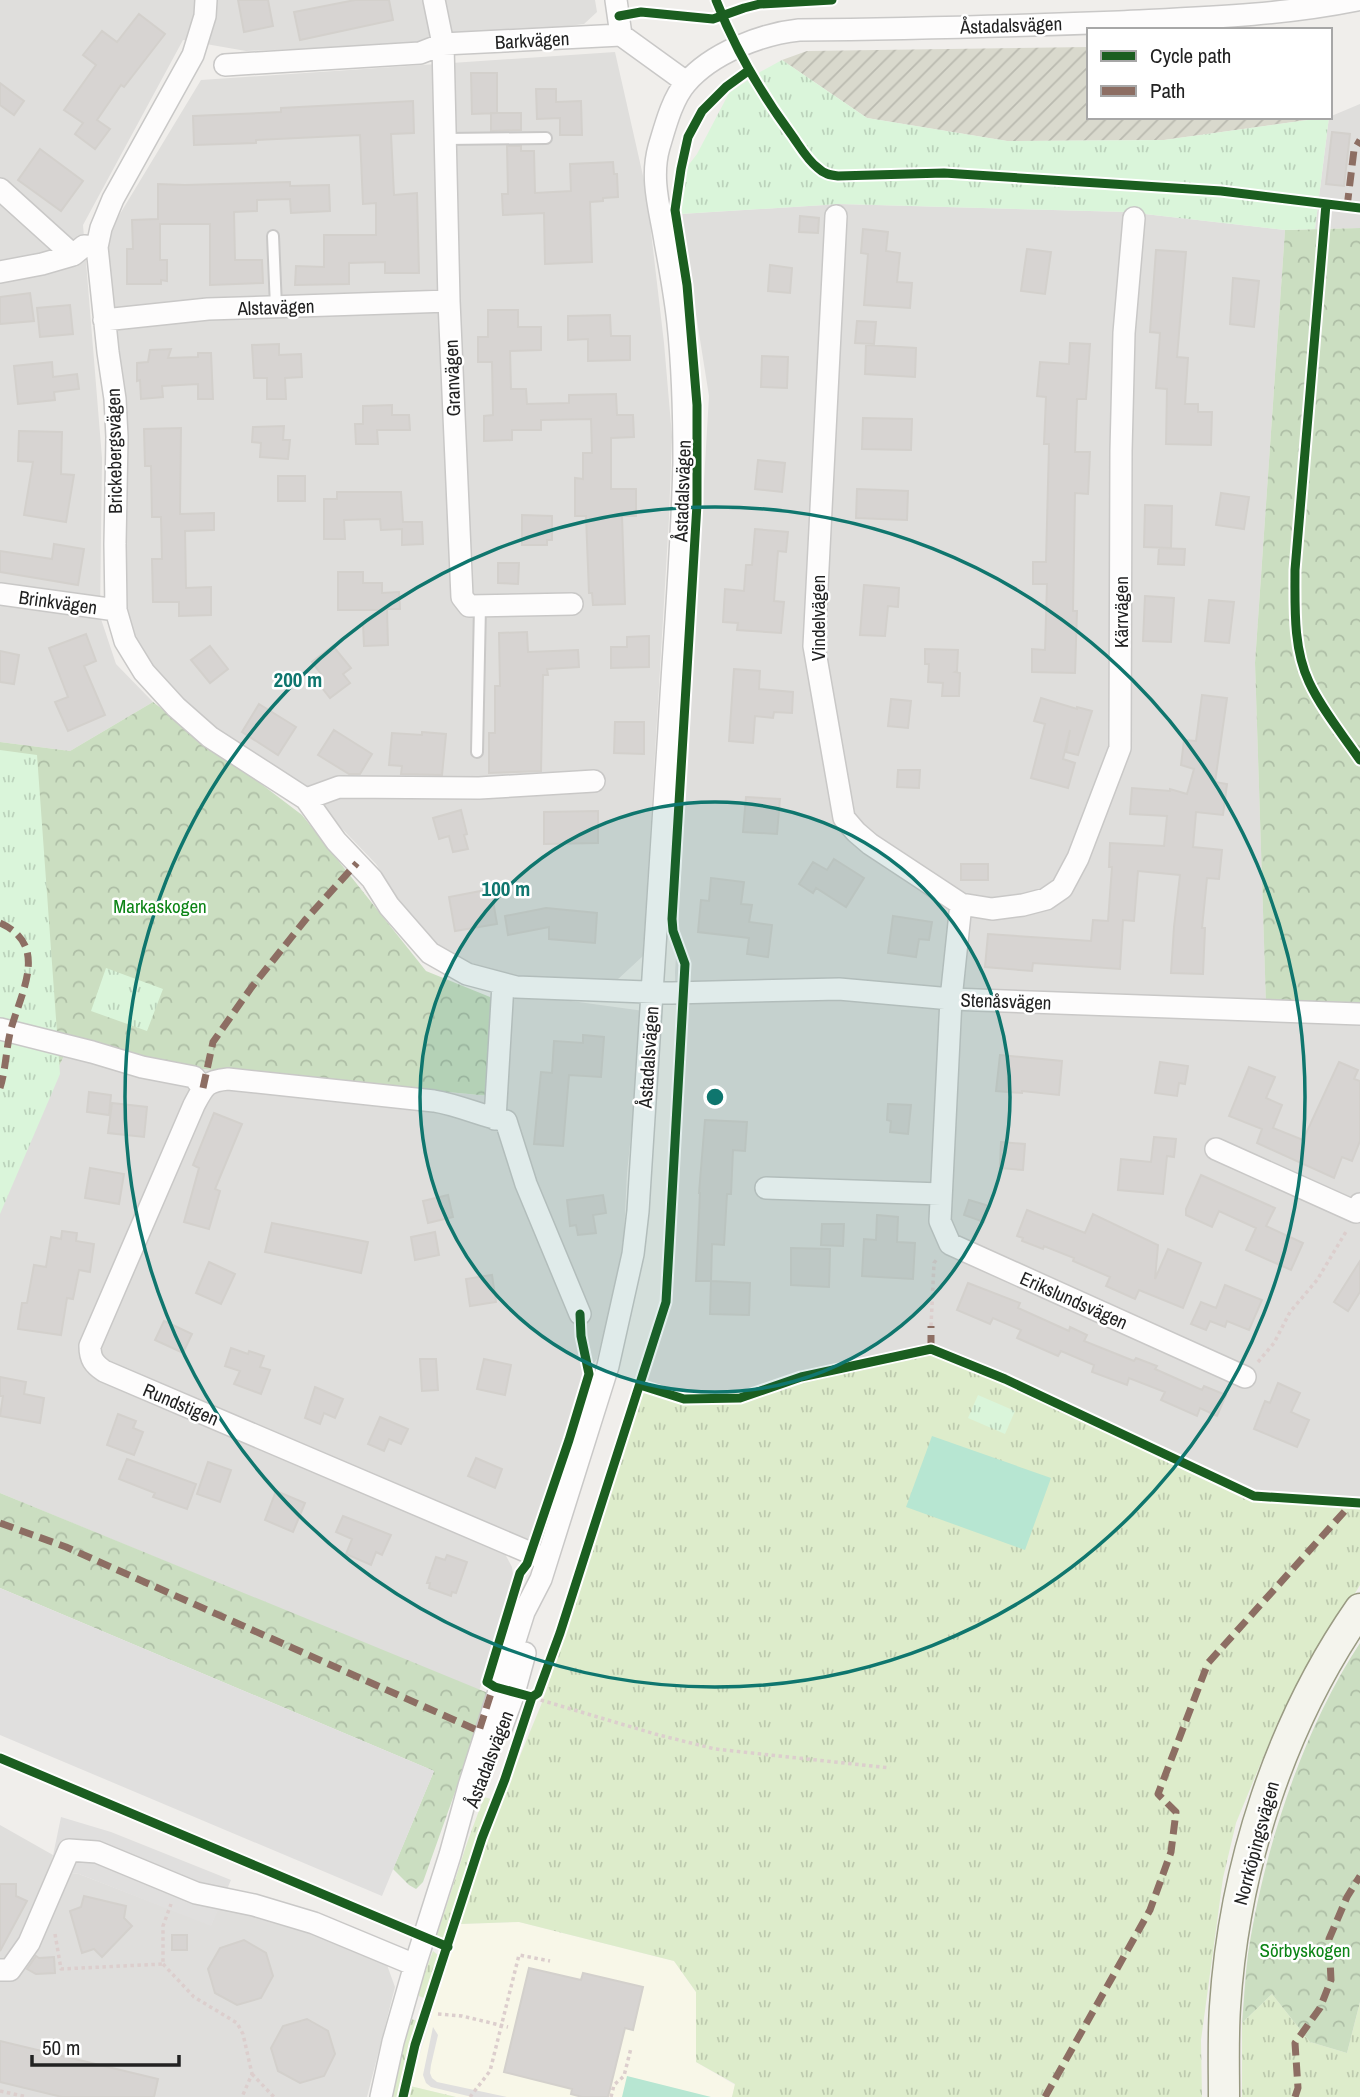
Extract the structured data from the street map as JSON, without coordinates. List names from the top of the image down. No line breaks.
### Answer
{"streets":{"main road":["Norrköpingsvägen"],"street":["Åstadalsvägen","Barkvägen","Alstavägen","Granvägen","Brickebergsvägen","Brinkvägen","Kärrvägen","Vindelvägen","Stenåsvägen","Erikslundsvägen","Rundstigen"]},"crossings":[["Åstadalsvägen","Brickebergsvägen"],["Åstadalsvägen","Stenåsvägen"],["Åstadalsvägen","Rundstigen"],["Barkvägen","Granvägen"],["Alstavägen","Granvägen"],["Alstavägen","Brickebergsvägen"],["Brickebergsvägen","Brinkvägen"],["Brickebergsvägen","Stenåsvägen"],["Kärrvägen","Vindelvägen"]],"parks":["Markaskogen","Sörbyskogen"],"legend":["Cycle path","Path"],"scale_bar":"50 m","rings":["200 m","100 m"]}
